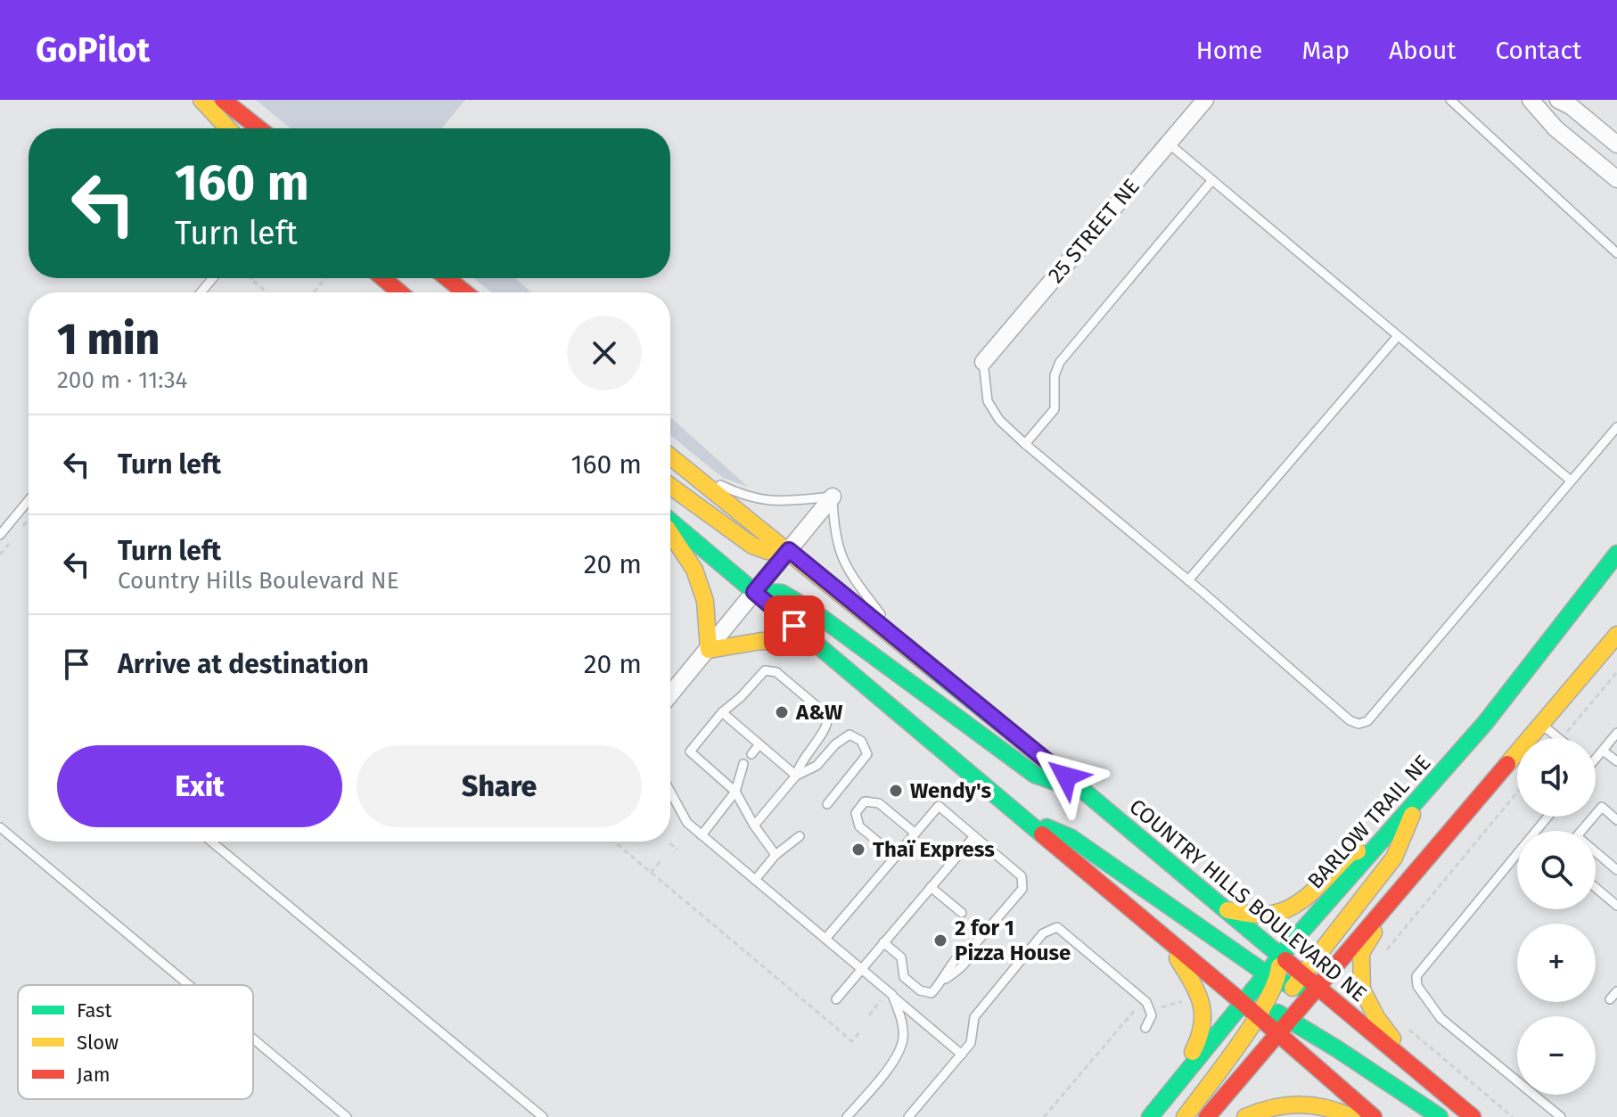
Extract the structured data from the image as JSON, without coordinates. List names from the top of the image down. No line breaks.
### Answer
{"streets":{"main road":["BARLOW TRAIL NE","COUNTRY HILLS BOULEVARD NE"],"street":["25 STREET NE"]},"crossings":[["BARLOW TRAIL NE","COUNTRY HILLS BOULEVARD NE"]],"places":["A&W","Wendy's","Thaï Express","2 for 1 Pizza House"],"legend":["Fast","Slow","Jam"],"page":{"header":"GoPilot","nav":["Home","Map","About","Contact"],"turn":["160 m","Turn left"],"heading":["1 min","200 m · 11:34"],"list":[{"name":"Turn left","value":"160 m"},{"name":"Turn left","note":"Country Hills Boulevard NE","value":"20 m"},{"name":"Arrive at destination","value":"20 m"}],"buttons":["Exit","Share"],"map_buttons":["+","−"]}}
